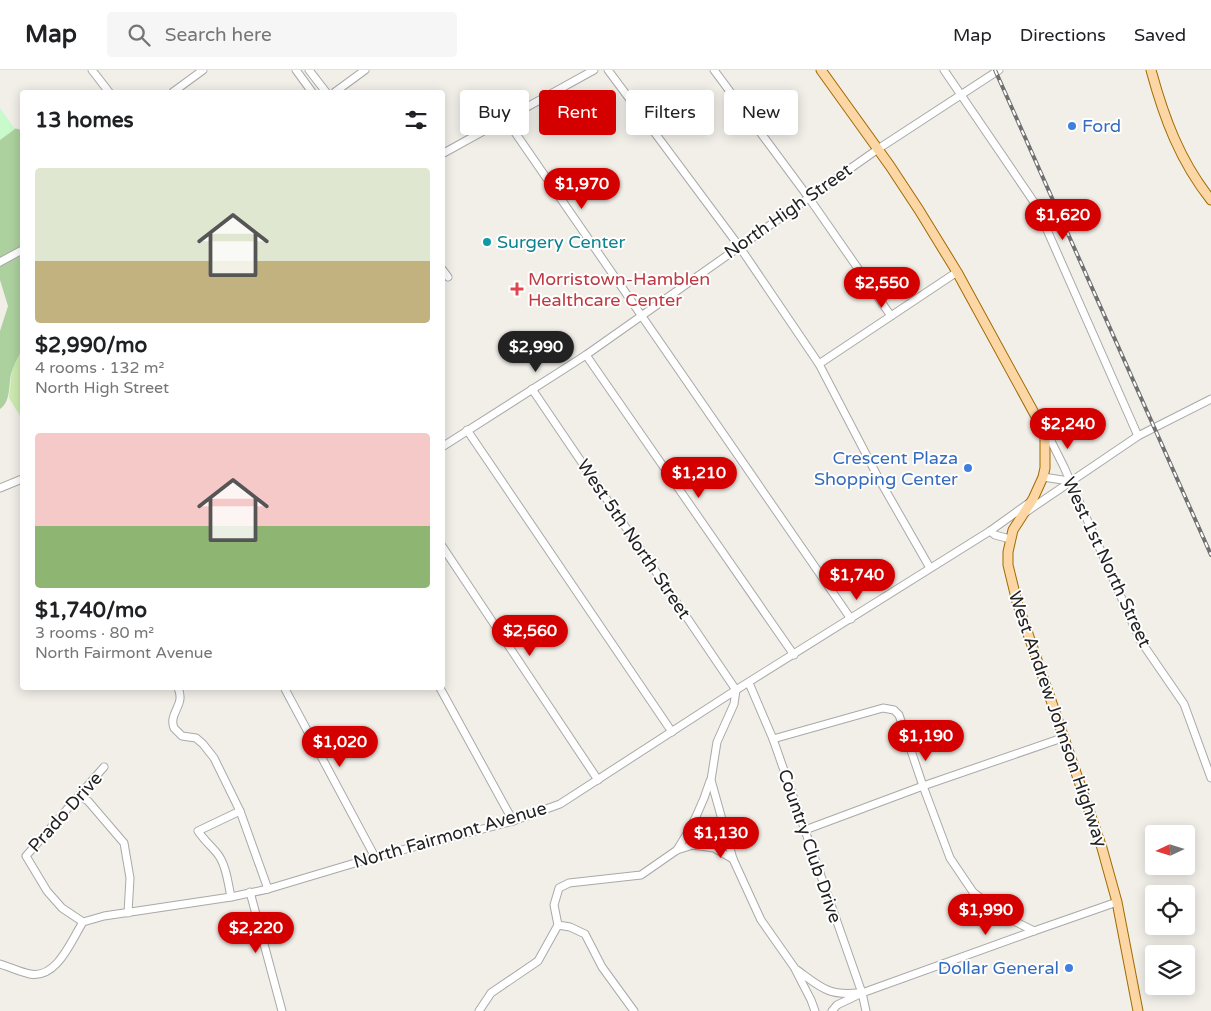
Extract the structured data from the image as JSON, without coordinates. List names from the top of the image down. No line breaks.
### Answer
{"streets":{"main road":["West 1st North Street","West Andrew Johnson Highway"],"street":["North High Street","West 5th North Street","Prado Drive","North Fairmont Avenue","Country Club Drive"]},"crossings":[["North High Street","West 5th North Street"],["North High Street","West 1st North Street"],["West 5th North Street","North Fairmont Avenue"],["West 1st North Street","West Andrew Johnson Highway"],["West Andrew Johnson Highway","North Fairmont Avenue"],["Prado Drive","North Fairmont Avenue"],["North Fairmont Avenue","Country Club Drive"]],"places":{"other":["Ford","Surgery Center","Crescent Plaza Shopping Center","Dollar General"],"health":["Morristown-Hamblen Healthcare Center"]},"north":"left","page":{"header":"Map","search":"Search here","nav":["Map","Directions","Saved"],"chip":["Buy","Rent","Filters","New"],"heading":"13 homes","list":[{"name":"$2,990/mo","note":"4 rooms · 132 m² · North High Street"},{"name":"$1,740/mo","note":"3 rooms · 80 m² · North Fairmont Avenue"}],"price":["$1,970","$1,620","$2,550","$2,990","$2,240","$1,210","$1,740","$2,560","$1,190","$1,020","$1,130","$1,990","$2,220"]}}
